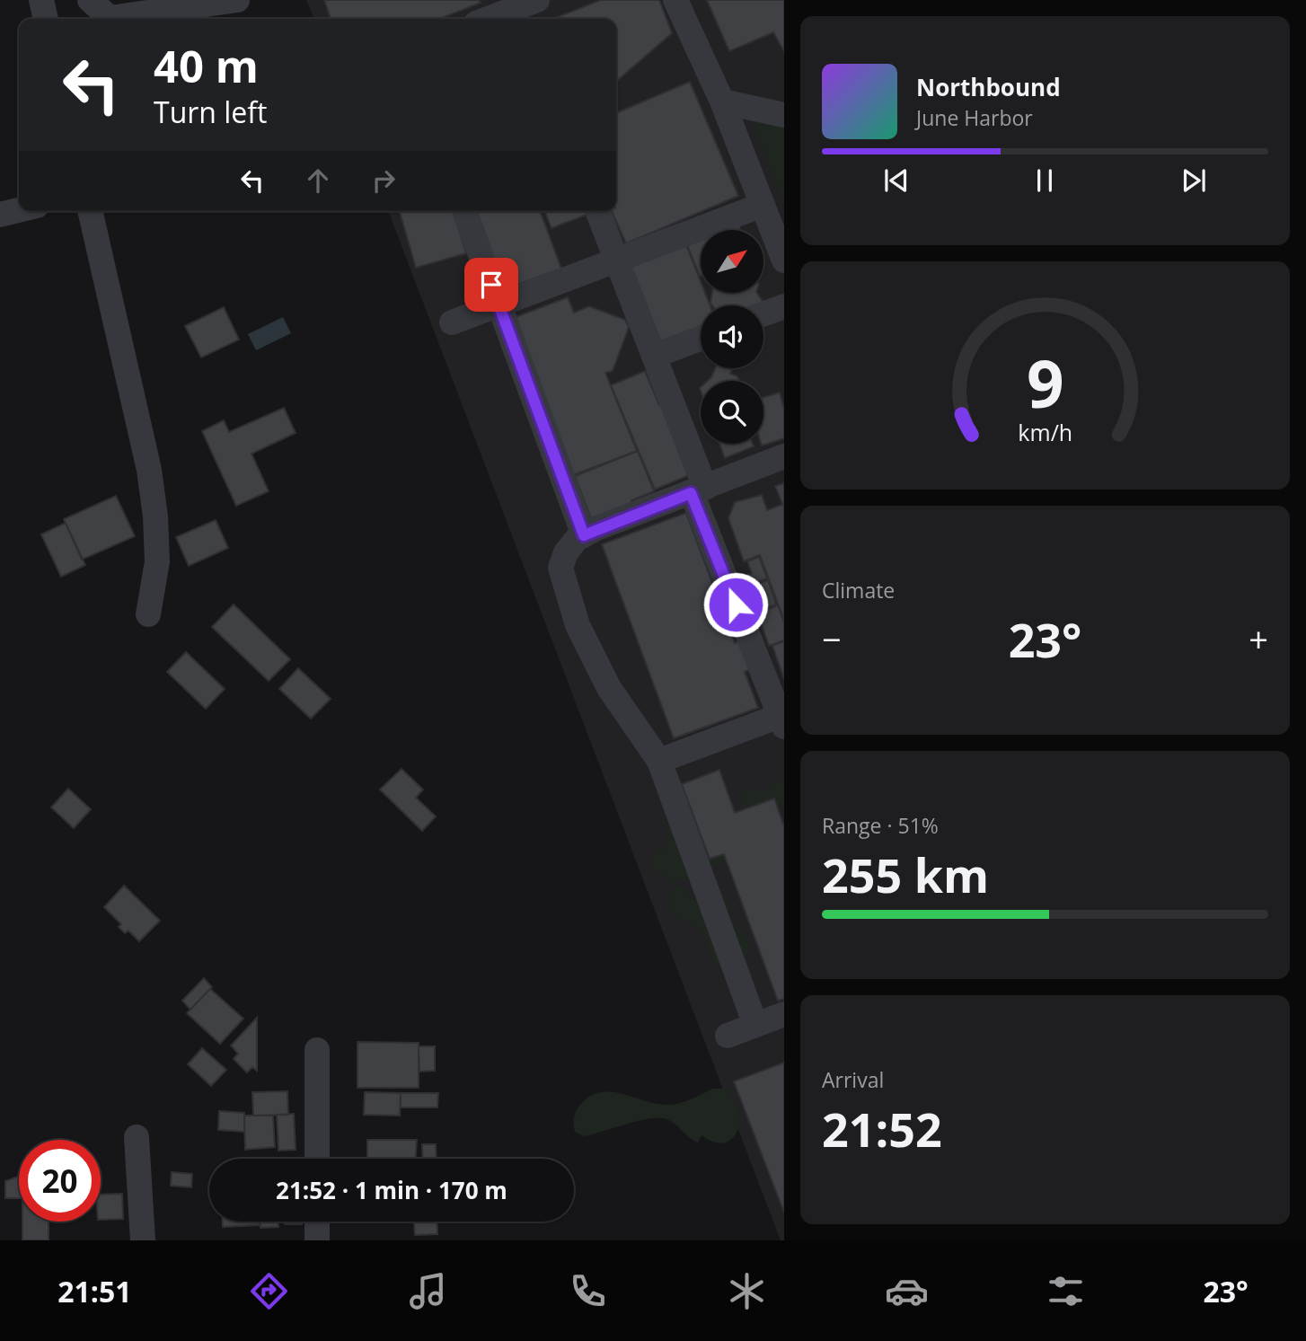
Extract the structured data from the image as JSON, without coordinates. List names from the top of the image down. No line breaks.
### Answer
{"north":"top right","page":{"turn":["40 m","Turn left"],"song":["Northbound","June Harbor"],"tile":["Climate",["Range · 51%","255 km"],["Arrival","21:52"]],"heat":["−","23°","+"],"limit":"20","trip":"21:52 · 1 min · 170 m","tabs":["21:51","23°"],"gauge":["9","km/h"]}}
